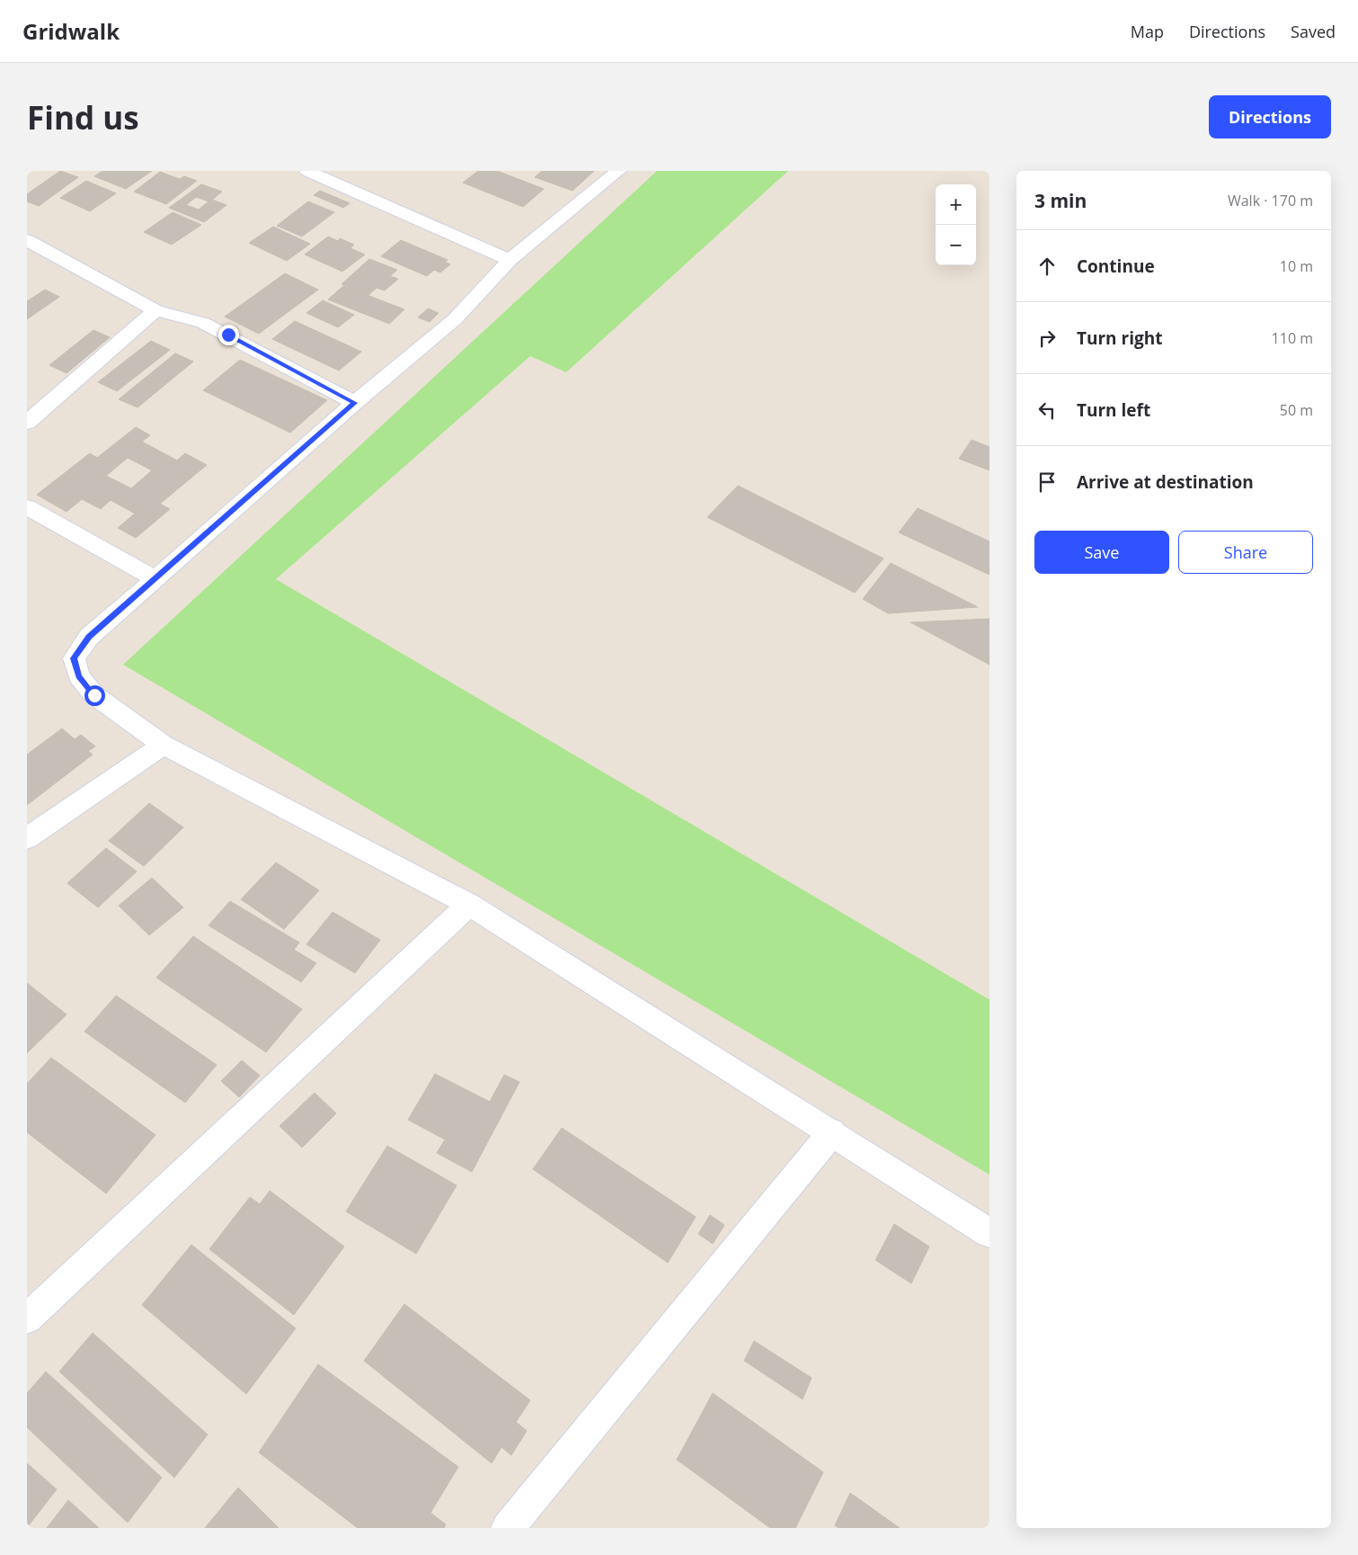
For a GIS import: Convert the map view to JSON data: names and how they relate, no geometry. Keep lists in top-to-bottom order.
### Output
{
  "page": {
    "header": "Gridwalk",
    "nav": ["Map", "Directions", "Saved"],
    "buttons": [
      "Directions",
      ["Save", "Share"]
    ],
    "title": "Find us",
    "heading": ["3 min", "Walk · 170 m"],
    "map_buttons": ["+", "−"],
    "list": [
      ["Continue", "10 m"],
      ["Turn right", "110 m"],
      ["Turn left", "50 m"],
      "Arrive at destination"
    ]
  }
}
